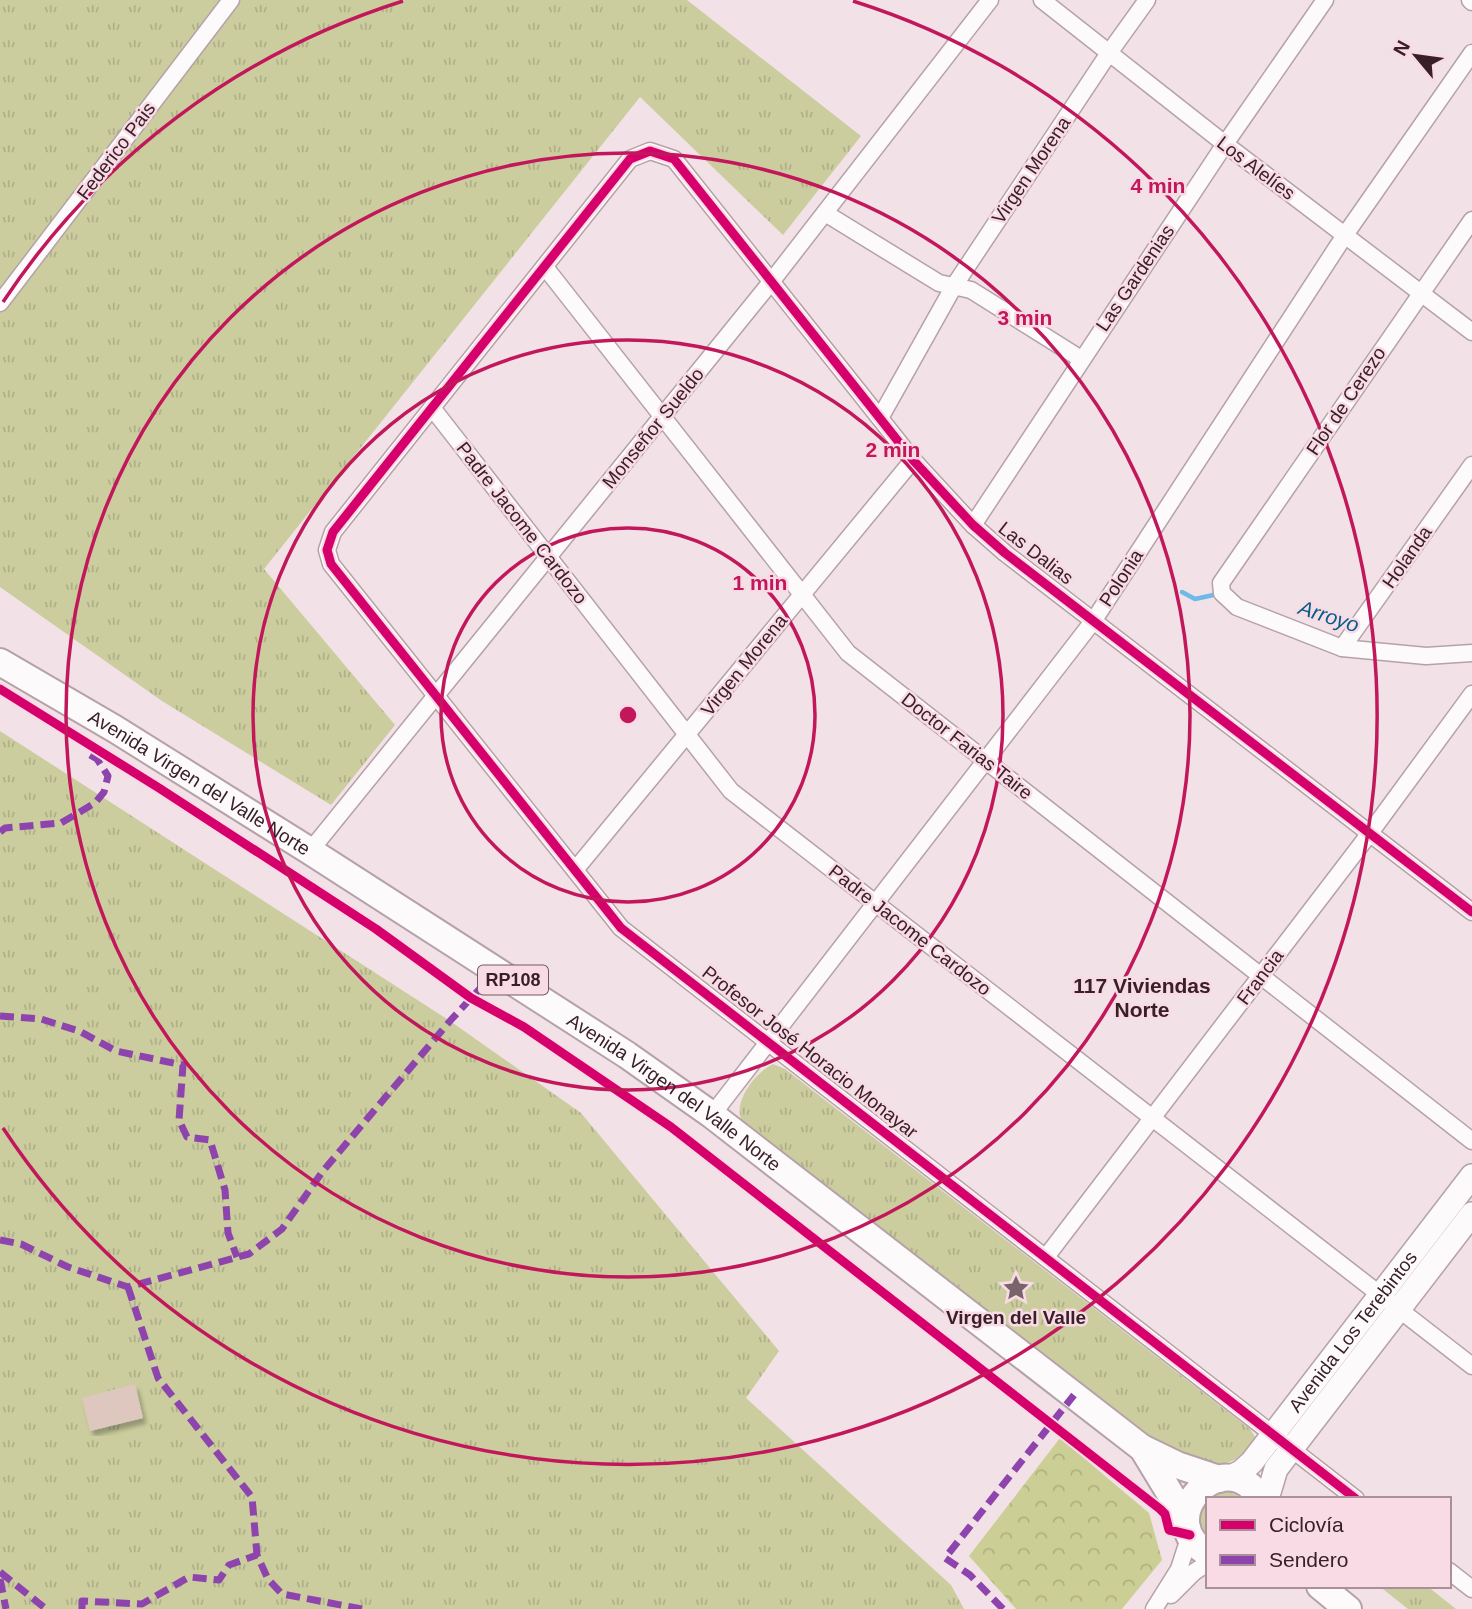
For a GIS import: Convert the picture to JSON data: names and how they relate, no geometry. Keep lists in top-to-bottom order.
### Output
{
  "streets": {
    "main road": ["Avenida Virgen del Valle Norte", "RP108", "Avenida Los Terebintos"],
    "street": [
      "Federico Pais",
      "Los Alelíes",
      "Virgen Morena",
      "Las Gardenias",
      "Flor de Cerezo",
      "Monseñor Sueldo",
      "Padre Jacome Cardozo",
      "Las Dalias",
      "Holanda",
      "Polonia",
      "Doctor Farias Taire",
      "Francia",
      "Profesor José Horacio Monayar"
    ]
  },
  "crossings": [
    ["Los Alelíes", "Virgen Morena"],
    ["Los Alelíes", "Las Gardenias"],
    ["Los Alelíes", "Flor de Cerezo"],
    ["Los Alelíes", "Polonia"],
    ["Virgen Morena", "Padre Jacome Cardozo"],
    ["Virgen Morena", "Las Dalias"],
    ["Virgen Morena", "Doctor Farias Taire"],
    ["Virgen Morena", "Profesor José Horacio Monayar"],
    ["Las Gardenias", "Las Dalias"],
    ["Flor de Cerezo", "Holanda"],
    ["Monseñor Sueldo", "Padre Jacome Cardozo"],
    ["Monseñor Sueldo", "Las Dalias"],
    ["Monseñor Sueldo", "Doctor Farias Taire"],
    ["Monseñor Sueldo", "Avenida Virgen del Valle Norte"],
    ["Monseñor Sueldo", "Profesor José Horacio Monayar"],
    ["Padre Jacome Cardozo", "Polonia"],
    ["Padre Jacome Cardozo", "Francia"],
    ["Padre Jacome Cardozo", "Profesor José Horacio Monayar"],
    ["Padre Jacome Cardozo", "Avenida Los Terebintos"],
    ["Las Dalias", "Polonia"],
    ["Las Dalias", "Doctor Farias Taire"],
    ["Las Dalias", "Francia"],
    ["Polonia", "Doctor Farias Taire"],
    ["Polonia", "Avenida Virgen del Valle Norte"],
    ["Polonia", "Profesor José Horacio Monayar"],
    ["Doctor Farias Taire", "Francia"],
    ["Avenida Virgen del Valle Norte", "RP108"],
    ["Avenida Virgen del Valle Norte", "Avenida Los Terebintos"],
    ["Francia", "Profesor José Horacio Monayar"],
    ["RP108", "Avenida Los Terebintos"],
    ["Profesor José Horacio Monayar", "Avenida Los Terebintos"]
  ],
  "districts": ["117 Viviendas Norte"],
  "water": ["Arroyo"],
  "places": {
    "place": ["Virgen del Valle"]
  },
  "legend": ["Ciclovía", "Sendero"],
  "north": "top left",
  "rings": [
    "4 min",
    "3 min",
    "2 min",
    "1 min"
  ]
}
